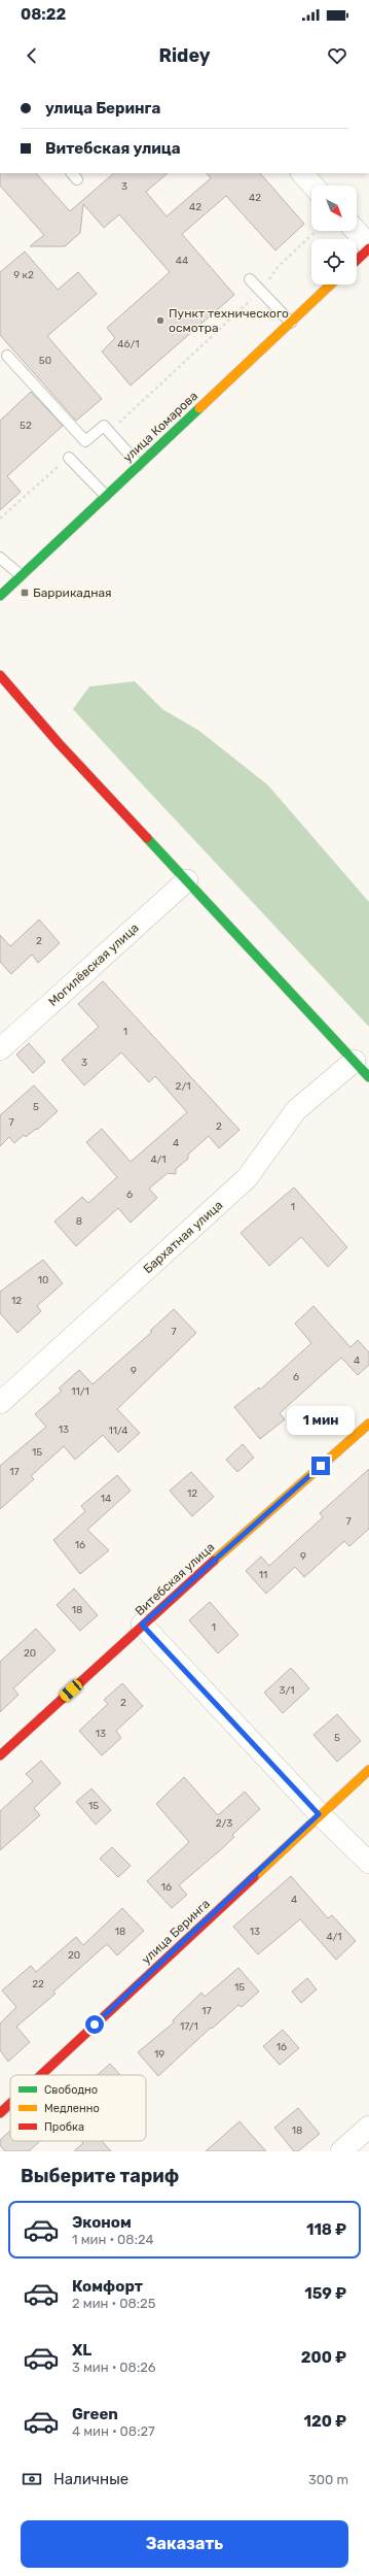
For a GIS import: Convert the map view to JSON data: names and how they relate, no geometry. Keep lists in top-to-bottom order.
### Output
{
  "streets": {
    "street": [
      "улица Комарова",
      "Могилёвская улица",
      "Бархатная улица",
      "Витебская улица",
      "улица Беринга"
    ]
  },
  "places": {
    "other": ["Пункт технического осмотра"],
    "transit": ["Баррикадная"]
  },
  "house_numbers": [
    "3",
    "42",
    "42",
    "44",
    "9 к2",
    "46/1",
    "50",
    "52",
    "2",
    "1",
    "3",
    "2/1",
    "5",
    "7",
    "2",
    "4",
    "4/1",
    "6",
    "1",
    "8",
    "10",
    "12",
    "7",
    "4",
    "9",
    "6",
    "11/1",
    "13",
    "11/4",
    "15",
    "17",
    "12",
    "14",
    "7",
    "16",
    "9",
    "11",
    "18",
    "1",
    "20",
    "3/1",
    "2",
    "13",
    "5",
    "15",
    "2/3",
    "16",
    "4",
    "18",
    "13",
    "4/1",
    "20",
    "22",
    "15",
    "17",
    "17/1",
    "16",
    "19",
    "18"
  ],
  "legend": ["Свободно", "Медленно", "Пробка"],
  "north": "bottom right",
  "page": {
    "status": "08:22",
    "header": "Ridey",
    "banner": ["улица Беринга", "Витебская улица"],
    "bubble": "1 мин",
    "heading": "Выберите тариф",
    "list": [
      {
        "name": "Эконом",
        "note": "1 мин · 08:24",
        "value": "118 ₽"
      },
      {
        "name": "Комфорт",
        "note": "2 мин · 08:25",
        "value": "159 ₽"
      },
      {
        "name": "XL",
        "note": "3 мин · 08:26",
        "value": "200 ₽"
      },
      {
        "name": "Green",
        "note": "4 мин · 08:27",
        "value": "120 ₽"
      }
    ],
    "pay": ["Наличные", "300 m"],
    "buttons": "Заказать"
  }
}
